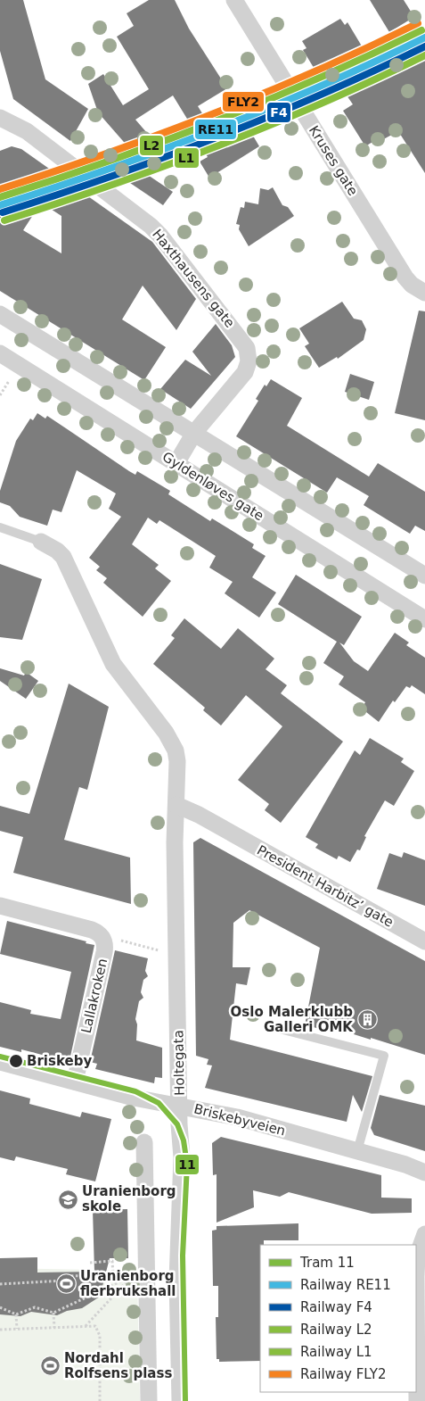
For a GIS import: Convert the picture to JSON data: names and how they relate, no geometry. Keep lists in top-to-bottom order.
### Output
{
  "streets": {
    "street": [
      "Kruses gate",
      "Haxthausens gate",
      "Gyldenløves gate",
      "President Harbitz’ gate",
      "Lallakroken",
      "Holtegata",
      "Briskebyveien"
    ]
  },
  "crossings": [
    ["Haxthausens gate", "Gyldenløves gate"],
    ["President Harbitz’ gate", "Holtegata"],
    ["Lallakroken", "Briskebyveien"],
    ["Holtegata", "Briskebyveien"]
  ],
  "places": {
    "building": ["Oslo Malerklubb Galleri OMK"],
    "other": ["Briskeby"],
    "school or university": ["Uranienborg skole"],
    "sports": ["Uranienborg flerbrukshall", "Nordahl Rolfsens plass"]
  },
  "lines": [
    "rail line FLY2",
    "rail line L2",
    "rail line RE11",
    "rail line F4",
    "rail line L1",
    "tram line 11"
  ],
  "legend": [
    "Tram 11",
    "Railway RE11",
    "Railway F4",
    "Railway L2",
    "Railway L1",
    "Railway FLY2"
  ]
}
